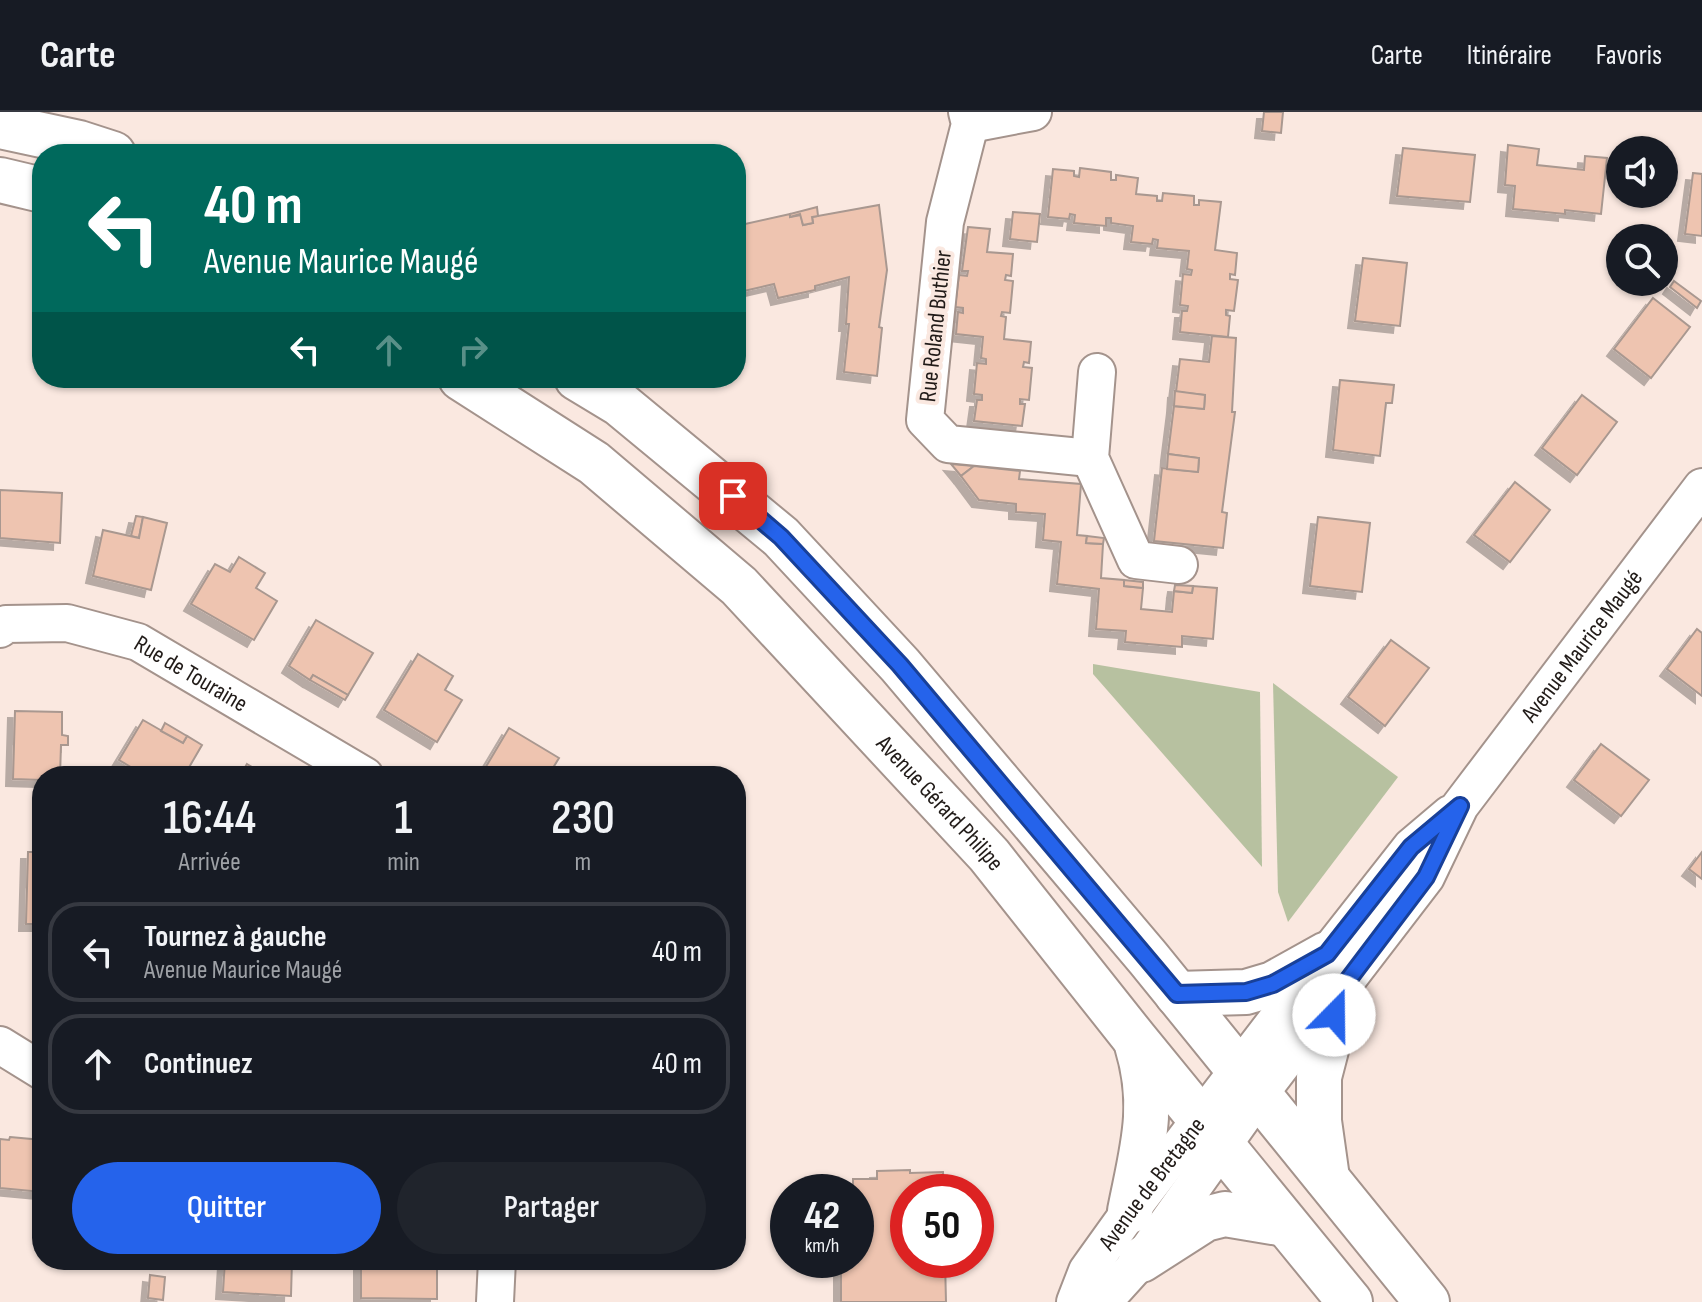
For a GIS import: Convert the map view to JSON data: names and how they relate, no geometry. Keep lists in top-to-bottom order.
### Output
{
  "streets": {
    "main road": ["Avenue Gérard Philipe"],
    "street": [
      "Rue Roland Buthier",
      "Avenue Maurice Maugé",
      "Rue de Touraine",
      "Avenue de Bretagne"
    ]
  },
  "crossings": [
    ["Avenue Maurice Maugé", "Avenue de Bretagne"],
    ["Avenue Gérard Philipe", "Avenue de Bretagne"]
  ],
  "page": {
    "header": "Carte",
    "nav": ["Carte", "Itinéraire", "Favoris"],
    "turn": ["40 m", "Avenue Maurice Maugé"],
    "eta": [
      "16:44",
      "Arrivée",
      "1",
      "min",
      "230",
      "m"
    ],
    "list": [
      {
        "name": "Tournez à gauche",
        "note": "Avenue Maurice Maugé",
        "value": "40 m"
      },
      {
        "name": "Continuez",
        "value": "40 m"
      }
    ],
    "buttons": ["Quitter", "Partager"],
    "speed": "42 km/h",
    "limit": "50"
  }
}
